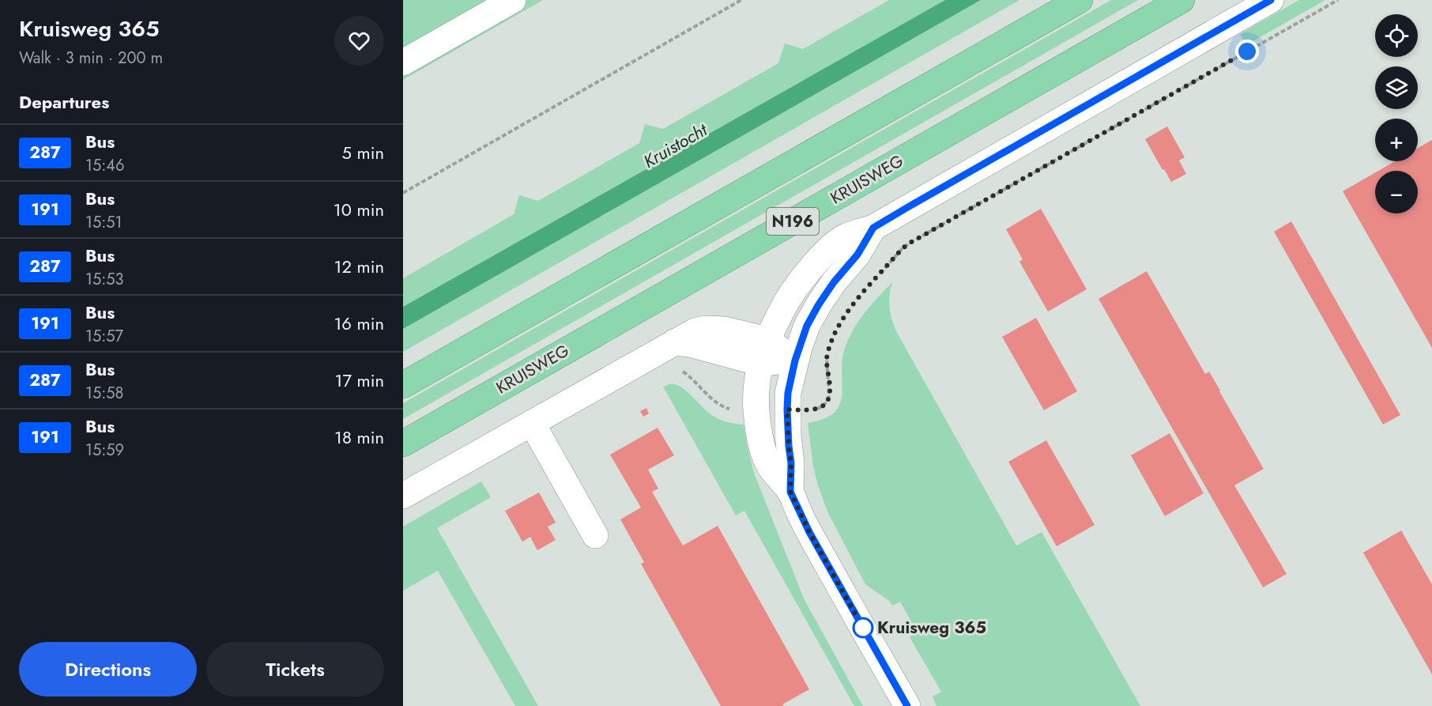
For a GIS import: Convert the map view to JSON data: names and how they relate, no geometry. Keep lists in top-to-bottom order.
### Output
{
  "streets": {
    "highway": ["KRUISWEG", "N196"]
  },
  "water": ["Kruistocht"],
  "places": ["Kruisweg 365"],
  "lines": ["bus line 287"],
  "page": {
    "heading": [
      ["Kruisweg 365", "Walk · 3 min · 200 m"],
      "Departures"
    ],
    "map_buttons": ["+", "−"],
    "list": [
      {
        "mark": "287",
        "name": "Bus",
        "note": "15:46",
        "value": "5 min"
      },
      {
        "mark": "191",
        "name": "Bus",
        "note": "15:51",
        "value": "10 min"
      },
      {
        "mark": "287",
        "name": "Bus",
        "note": "15:53",
        "value": "12 min"
      },
      {
        "mark": "191",
        "name": "Bus",
        "note": "15:57",
        "value": "16 min"
      },
      {
        "mark": "287",
        "name": "Bus",
        "note": "15:58",
        "value": "17 min"
      },
      {
        "mark": "191",
        "name": "Bus",
        "note": "15:59",
        "value": "18 min"
      }
    ],
    "buttons": ["Directions", "Tickets"]
  }
}
